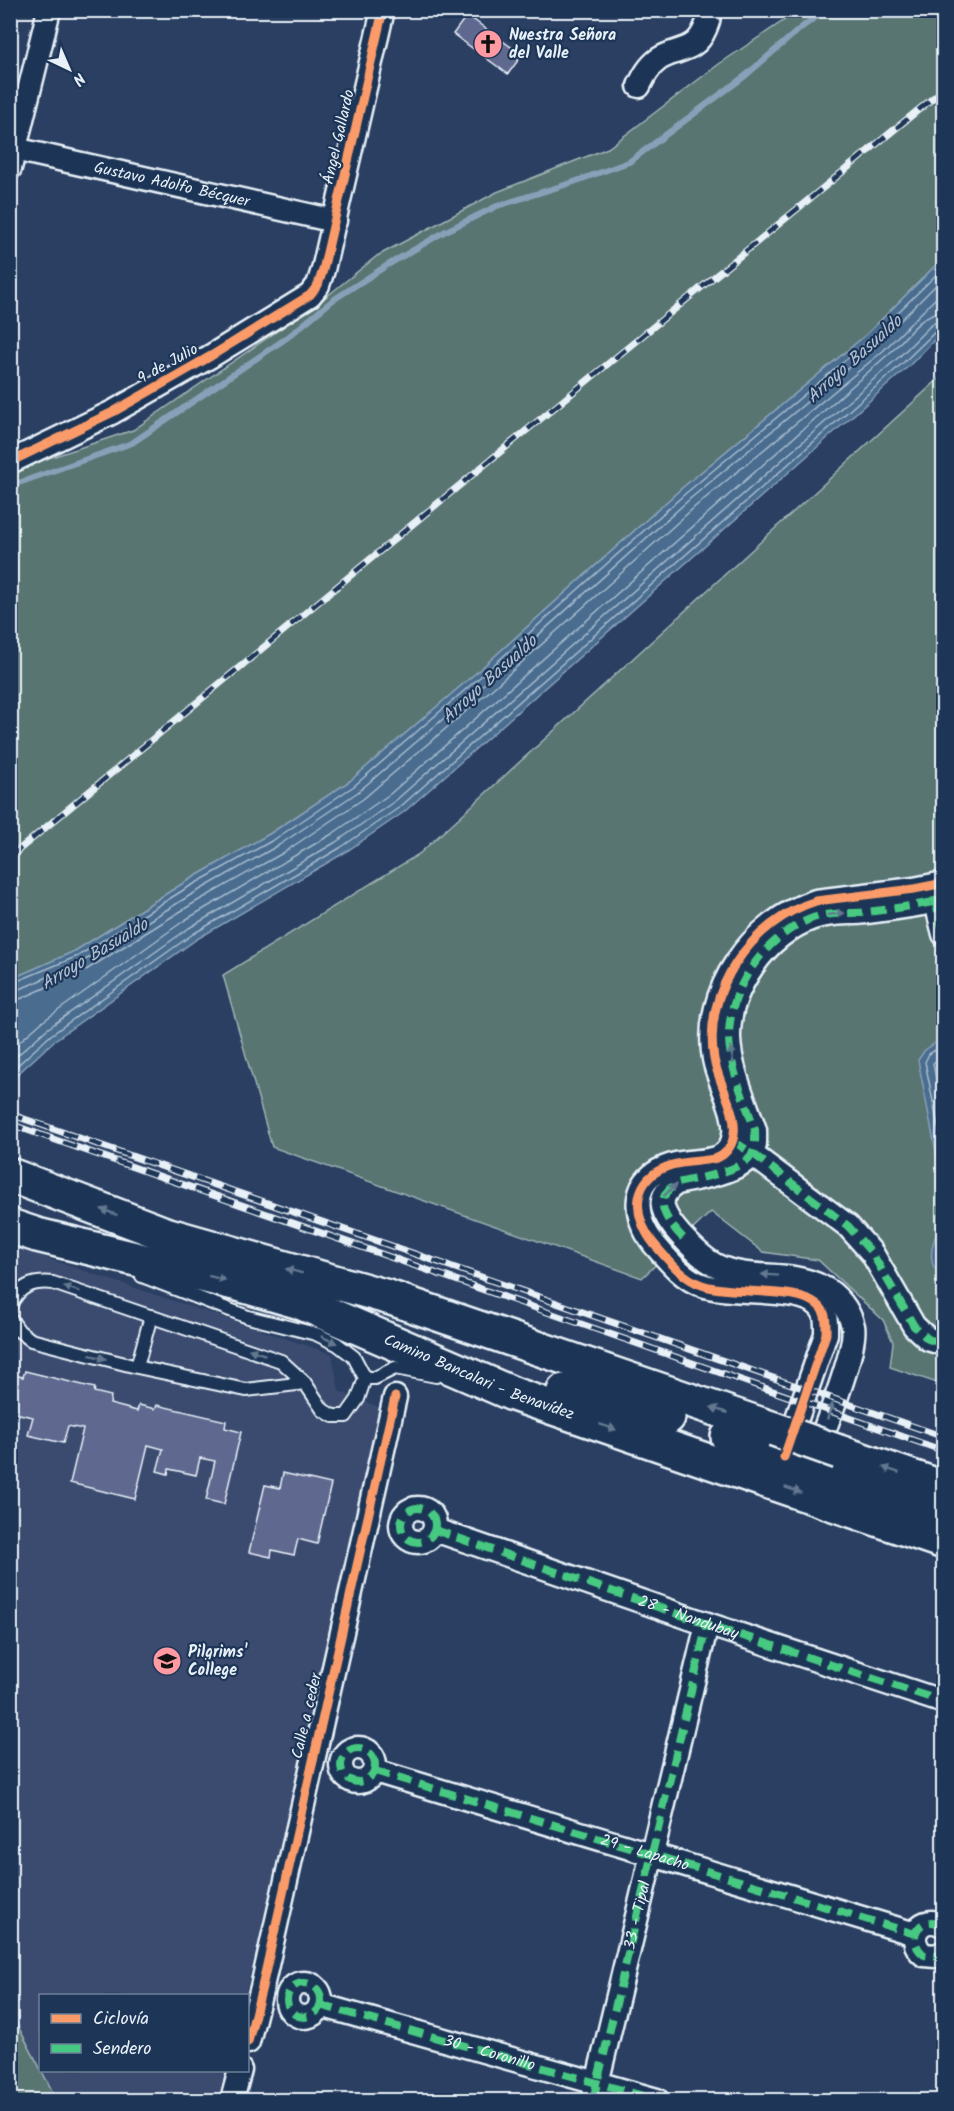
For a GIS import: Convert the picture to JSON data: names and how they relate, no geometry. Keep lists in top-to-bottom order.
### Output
{
  "streets": {
    "main road": ["Camino Bancalari - Benavídez"],
    "street": [
      "Ángel Gallardo",
      "Gustavo Adolfo Bécquer",
      "9 de Julio",
      "28 - Ñandubay",
      "Calle a ceder",
      "29 - Lapacho",
      "33 - Tipal",
      "30 - Coronillo"
    ]
  },
  "crossings": [
    ["Ángel Gallardo", "Gustavo Adolfo Bécquer"],
    ["Ángel Gallardo", "9 de Julio"],
    ["28 - Ñandubay", "33 - Tipal"],
    ["29 - Lapacho", "33 - Tipal"],
    ["33 - Tipal", "30 - Coronillo"]
  ],
  "water": ["Arroyo Basualdo"],
  "places": {
    "church": ["Nuestra Señora del Valle"],
    "school or university": ["Pilgrims' College"]
  },
  "legend": ["Ciclovía", "Sendero"],
  "north": "bottom right"
}
